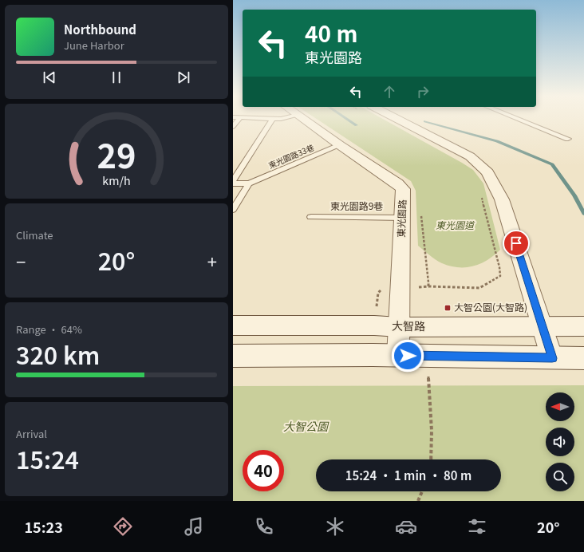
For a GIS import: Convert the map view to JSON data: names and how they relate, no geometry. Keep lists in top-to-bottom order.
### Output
{
  "streets": {
    "street": ["東光園路", "大智路"],
    "lane": ["東光園路33巷", "東光園路9巷"]
  },
  "crossings": [
    ["東光園路33巷", "東光園路"],
    ["東光園路9巷", "東光園路"],
    ["東光園路", "大智路"]
  ],
  "parks": ["東光園道", "大智公園"],
  "places": {
    "transit": ["大智公園(大智路)"]
  },
  "north": "left",
  "page": {
    "turn": ["40 m", "東光園路"],
    "song": ["Northbound", "June Harbor"],
    "tile": [
      "Climate",
      ["Range · 64%", "320 km"],
      ["Arrival", "15:24"]
    ],
    "heat": ["−", "20°", "+"],
    "limit": "40",
    "trip": "15:24 · 1 min · 80 m",
    "tabs": ["15:23", "20°"],
    "gauge": ["29", "km/h"]
  }
}
